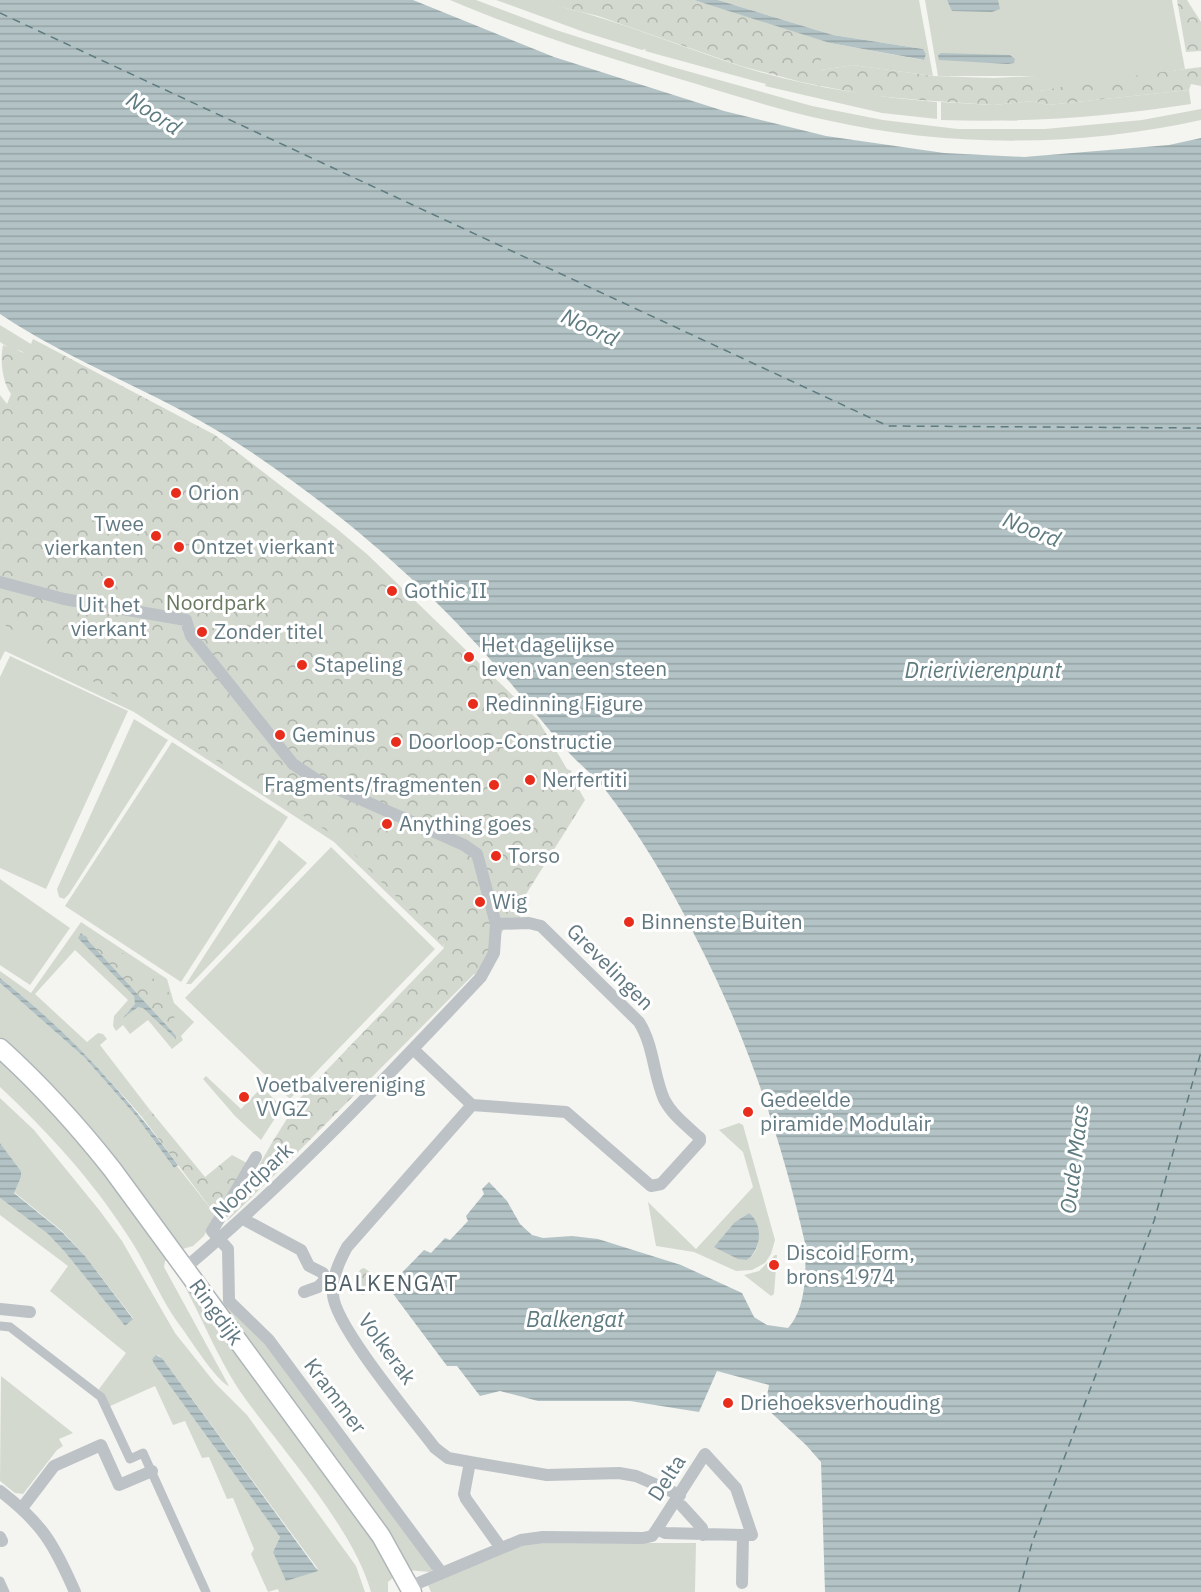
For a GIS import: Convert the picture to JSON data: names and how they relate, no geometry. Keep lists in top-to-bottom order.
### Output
{
  "streets": {
    "main road": ["Ringdijk"],
    "street": [
      "Grevelingen",
      "Noordpark",
      "Volkerak",
      "Krammer",
      "Delta"
    ]
  },
  "crossings": [
    ["Grevelingen", "Noordpark"],
    ["Grevelingen", "Volkerak"],
    ["Noordpark", "Ringdijk"],
    ["Noordpark", "Krammer"],
    ["Volkerak", "Delta"]
  ],
  "districts": ["BALKENGAT"],
  "water": [
    "Noord",
    "Drierivierenpunt",
    "Oude Maas",
    "Balkengat"
  ],
  "parks": ["Noordpark"],
  "places": [
    "Orion",
    "Twee vierkanten",
    "Ontzet vierkant",
    "Uit het vierkant",
    "Gothic II",
    "Zonder titel",
    "Het dagelijkse leven van een steen",
    "Stapeling",
    "Redinning Figure",
    "Geminus",
    "Doorloop-Constructie",
    "Nerfertiti",
    "Fragments/fragmenten",
    "Anything goes",
    "Torso",
    "Wig",
    "Binnenste Buiten",
    "Voetbalvereniging VVGZ",
    "Gedeelde piramide Modulair",
    "Discoid Form, brons 1974",
    "Driehoeksverhouding"
  ]
}
